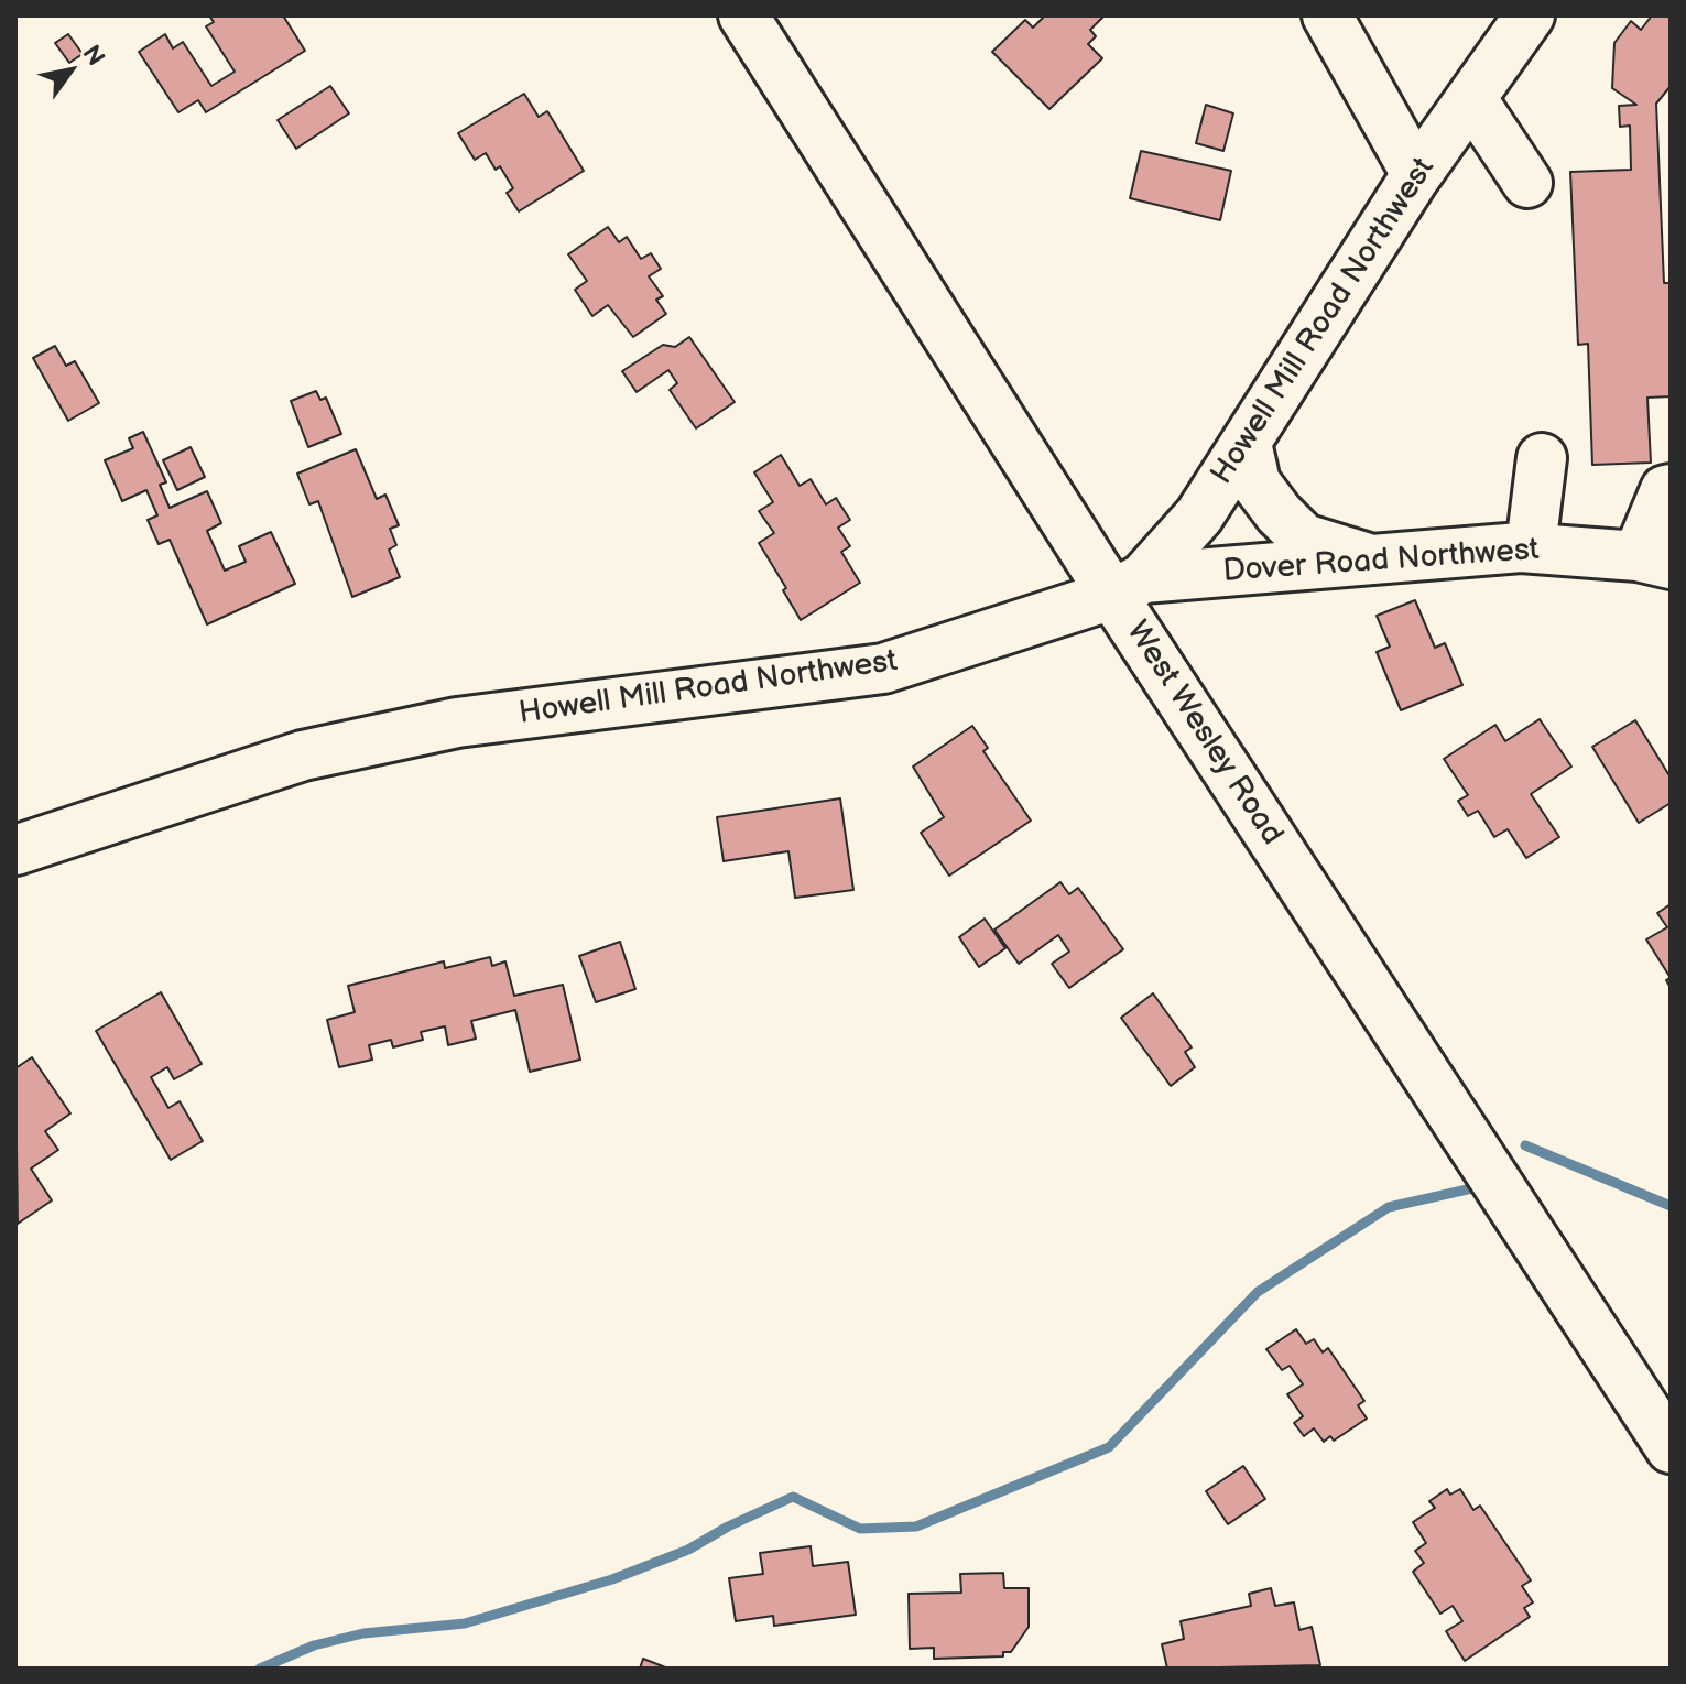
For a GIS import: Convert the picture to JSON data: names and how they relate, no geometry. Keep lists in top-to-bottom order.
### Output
{
  "streets": {
    "street": ["Howell Mill Road Northwest", "Dover Road Northwest", "West Wesley Road"]
  },
  "crossings": [
    ["Howell Mill Road Northwest", "Dover Road Northwest"],
    ["Howell Mill Road Northwest", "West Wesley Road"],
    ["Dover Road Northwest", "West Wesley Road"]
  ],
  "north": "top right"
}
